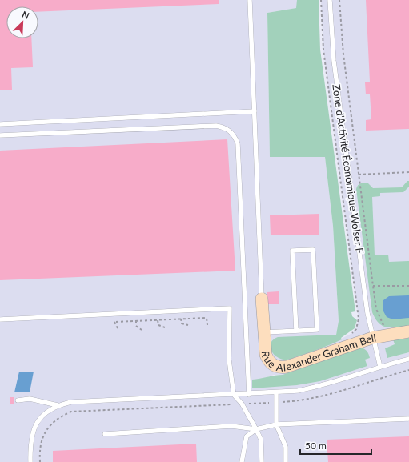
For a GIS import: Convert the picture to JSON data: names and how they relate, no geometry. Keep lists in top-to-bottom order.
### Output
{
  "streets": {
    "main road": ["Rue Alexander Graham Bell"],
    "lane": ["Zone d'Activité Économique Wolser F"]
  },
  "crossings": [
    ["Zone d'Activité Économique Wolser F", "Rue Alexander Graham Bell"]
  ],
  "scale_bar": "50 m",
  "north": "top right"
}
